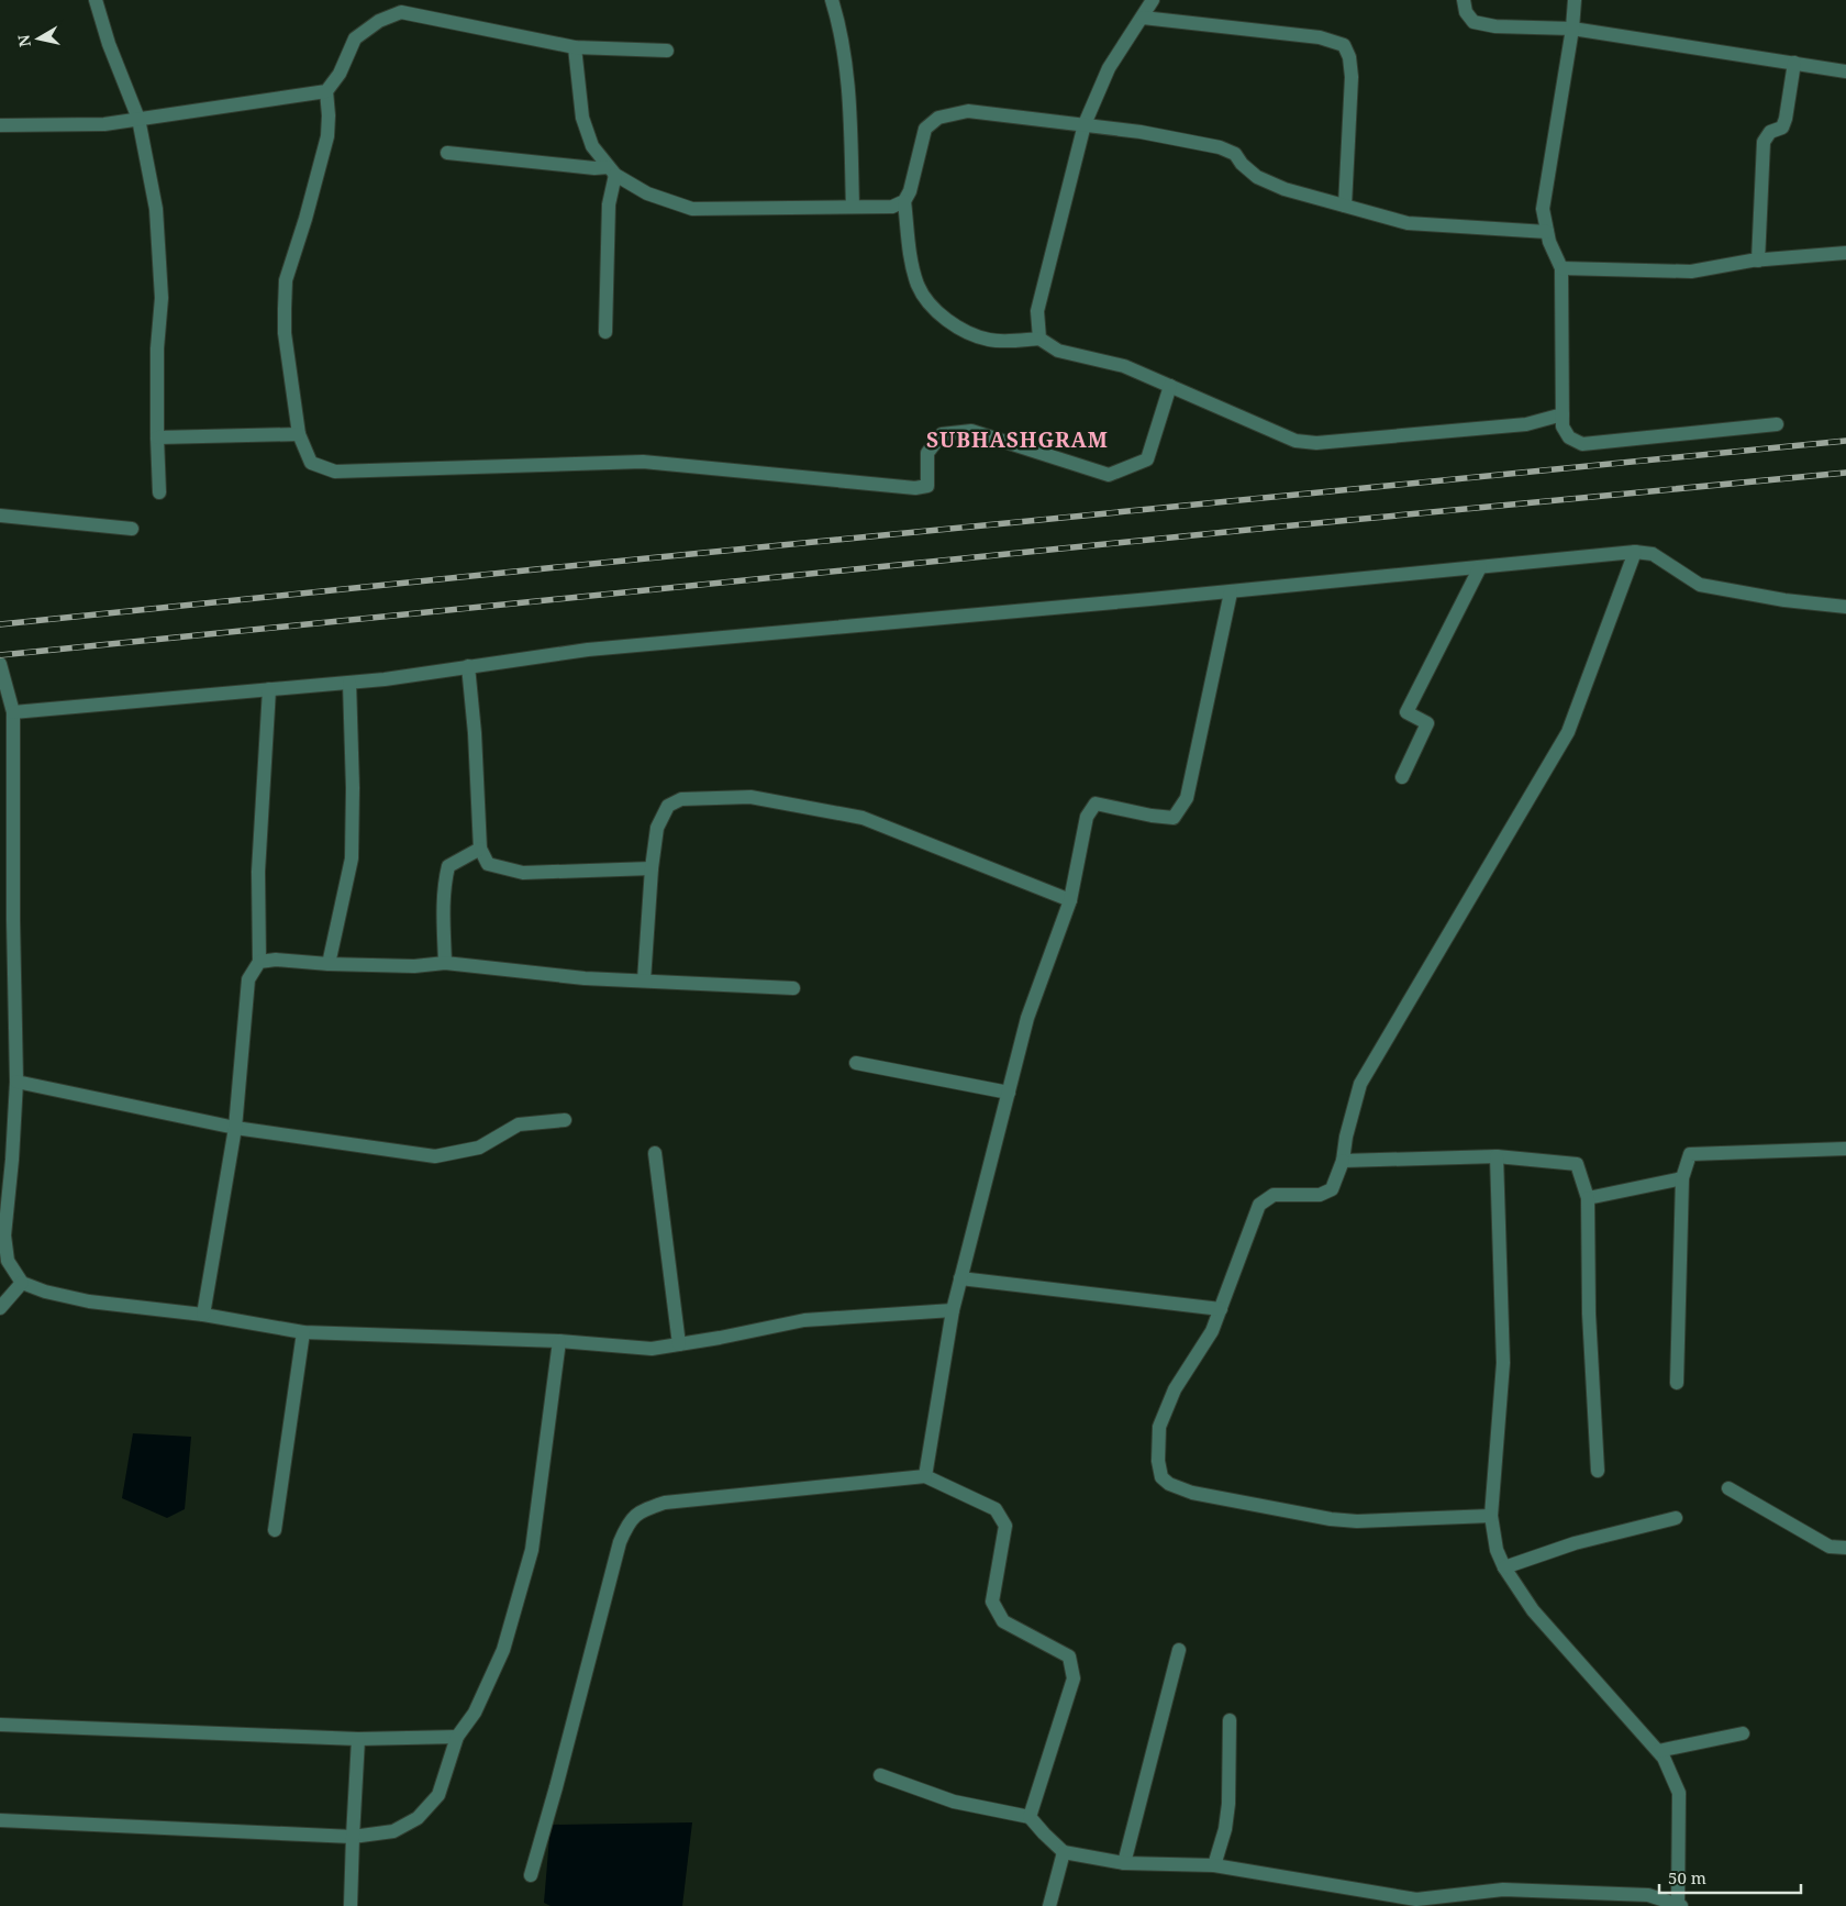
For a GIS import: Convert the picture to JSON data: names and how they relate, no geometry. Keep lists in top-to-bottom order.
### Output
{
  "districts": ["SUBHASHGRAM"],
  "scale_bar": "50 m",
  "north": "left"
}
